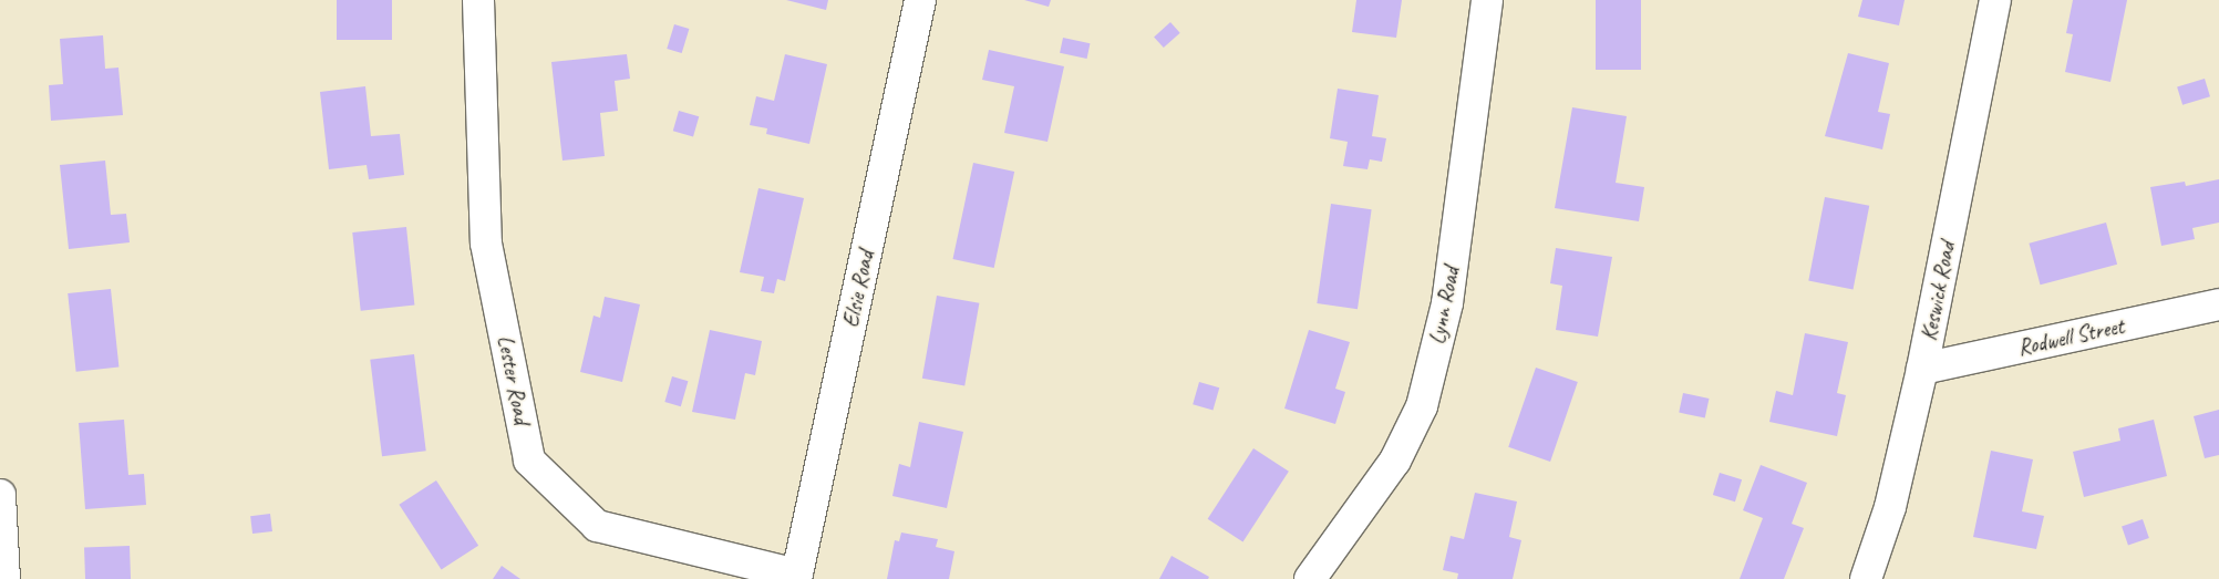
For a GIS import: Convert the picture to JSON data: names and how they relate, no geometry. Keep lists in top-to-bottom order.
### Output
{
  "streets": {
    "street": [
      "Elsie Road",
      "Keswick Road",
      "Lynn Road",
      "Rodwell Street",
      "Lester Road"
    ]
  },
  "crossings": [
    ["Elsie Road", "Lester Road"],
    ["Keswick Road", "Rodwell Street"]
  ]
}
